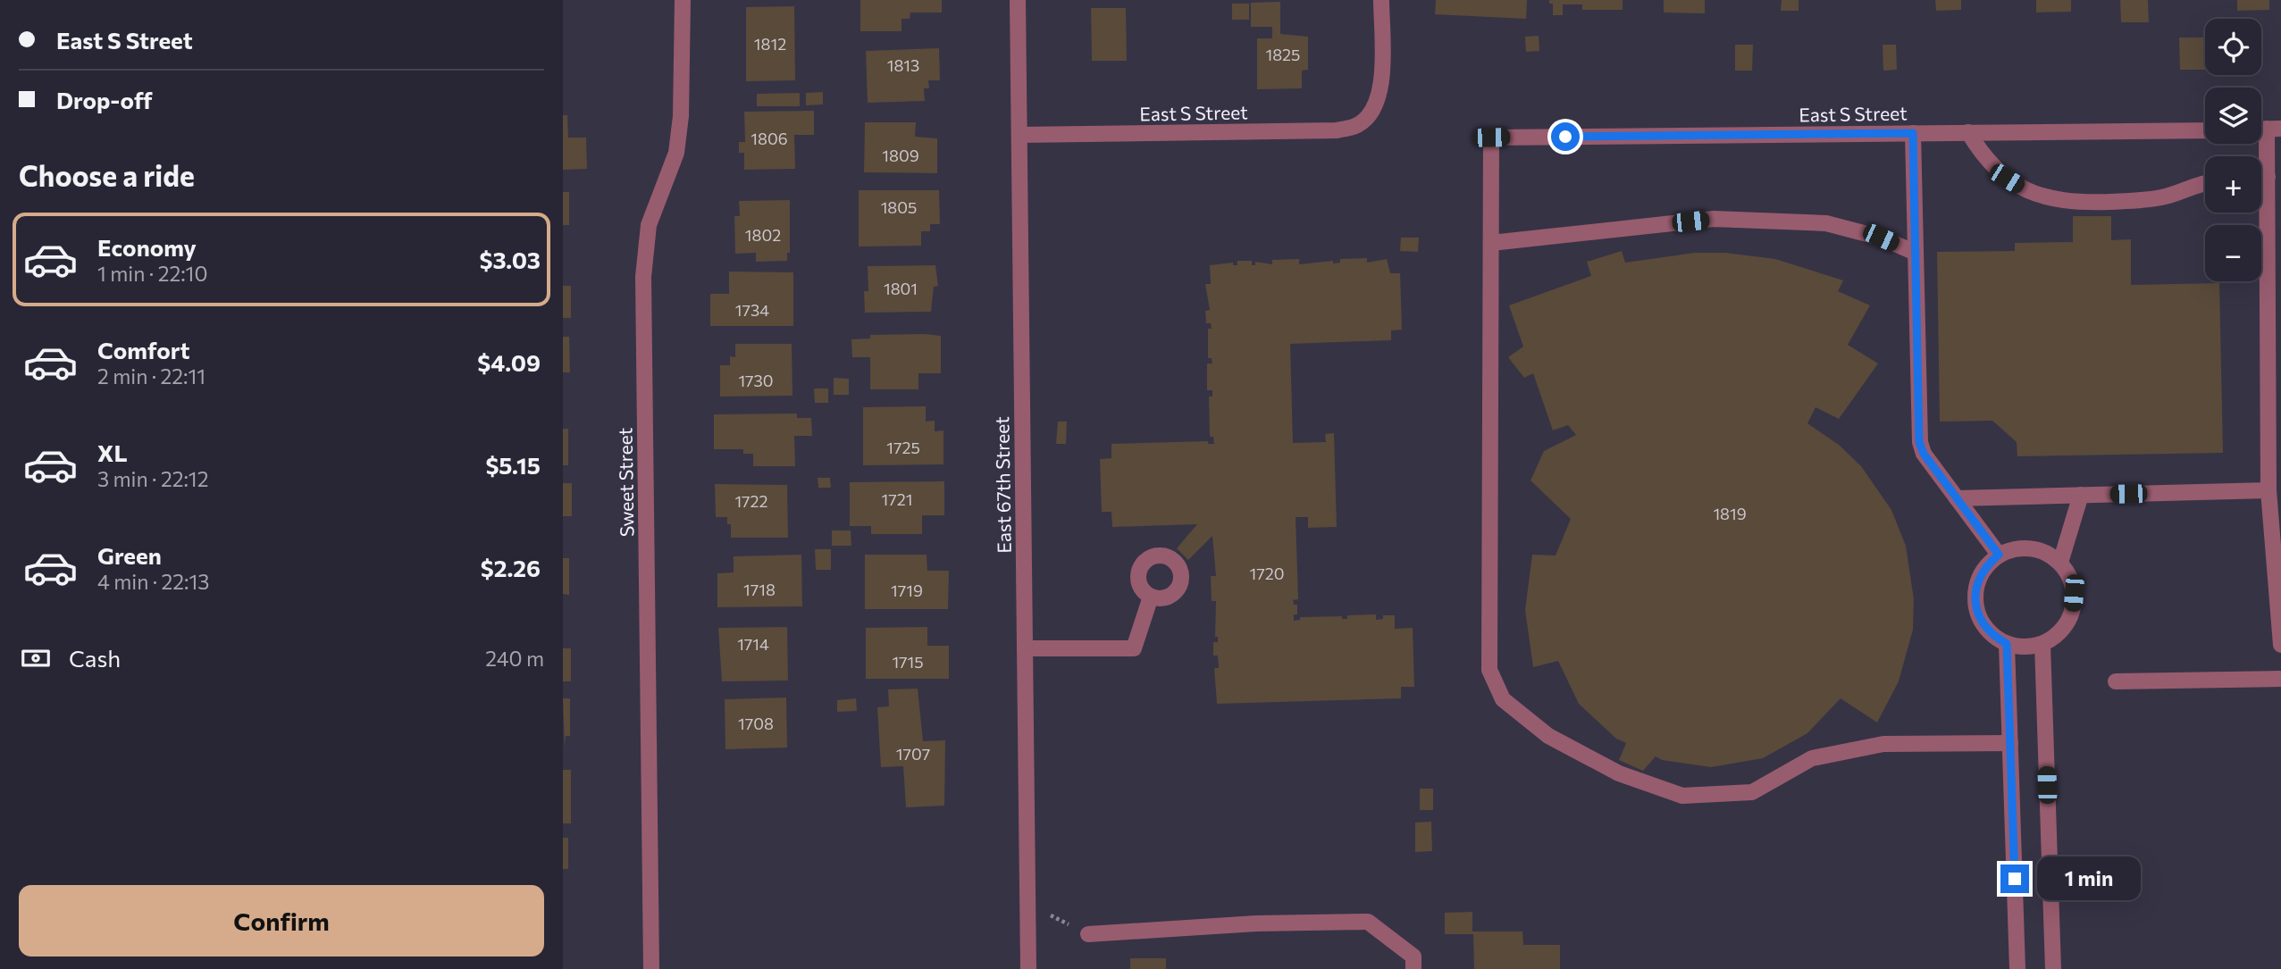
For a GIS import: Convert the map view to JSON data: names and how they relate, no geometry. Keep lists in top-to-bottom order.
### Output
{
  "streets": {
    "street": ["East S Street", "Sweet Street", "East 67th Street"]
  },
  "crossings": [
    ["East S Street", "East 67th Street"]
  ],
  "house_numbers": [
    "1812",
    "1825",
    "1813",
    "1806",
    "1809",
    "1805",
    "1802",
    "1801",
    "1734",
    "1730",
    "1725",
    "1721",
    "1722",
    "1819",
    "1720",
    "1718",
    "1719",
    "1714",
    "1715",
    "1708",
    "1707"
  ],
  "page": {
    "banner": ["East S Street", "Drop-off"],
    "map_buttons": ["+", "−"],
    "heading": "Choose a ride",
    "list": [
      {
        "name": "Economy",
        "note": "1 min · 22:10",
        "value": "$3.03"
      },
      {
        "name": "Comfort",
        "note": "2 min · 22:11",
        "value": "$4.09"
      },
      {
        "name": "XL",
        "note": "3 min · 22:12",
        "value": "$5.15"
      },
      {
        "name": "Green",
        "note": "4 min · 22:13",
        "value": "$2.26"
      }
    ],
    "pay": ["Cash", "240 m"],
    "bubble": "1 min",
    "buttons": "Confirm"
  }
}
